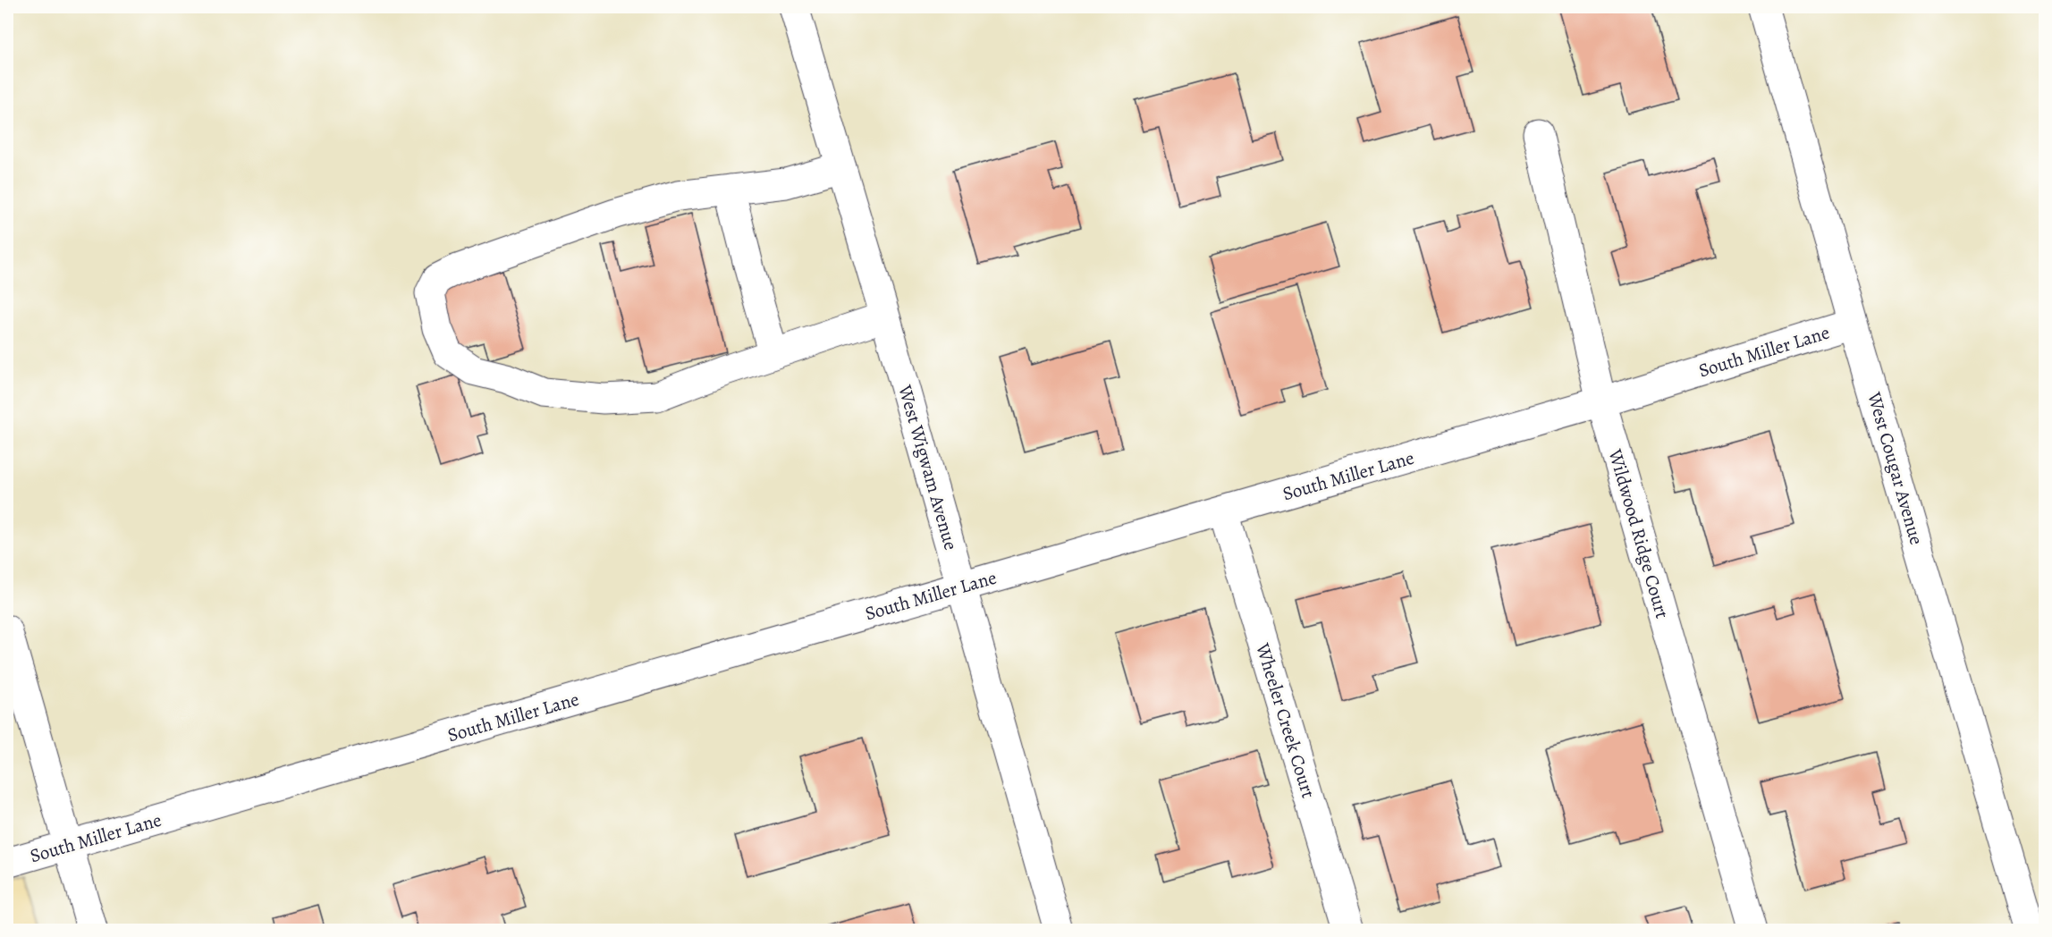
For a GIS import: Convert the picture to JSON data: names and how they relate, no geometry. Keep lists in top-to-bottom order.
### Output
{
  "streets": {
    "street": [
      "South Miller Lane",
      "West Wigwam Avenue",
      "West Cougar Avenue",
      "Wildwood Ridge Court",
      "Wheeler Creek Court"
    ]
  },
  "crossings": [
    ["South Miller Lane", "West Wigwam Avenue"],
    ["South Miller Lane", "West Cougar Avenue"],
    ["South Miller Lane", "Wildwood Ridge Court"],
    ["South Miller Lane", "Wheeler Creek Court"]
  ]
}
